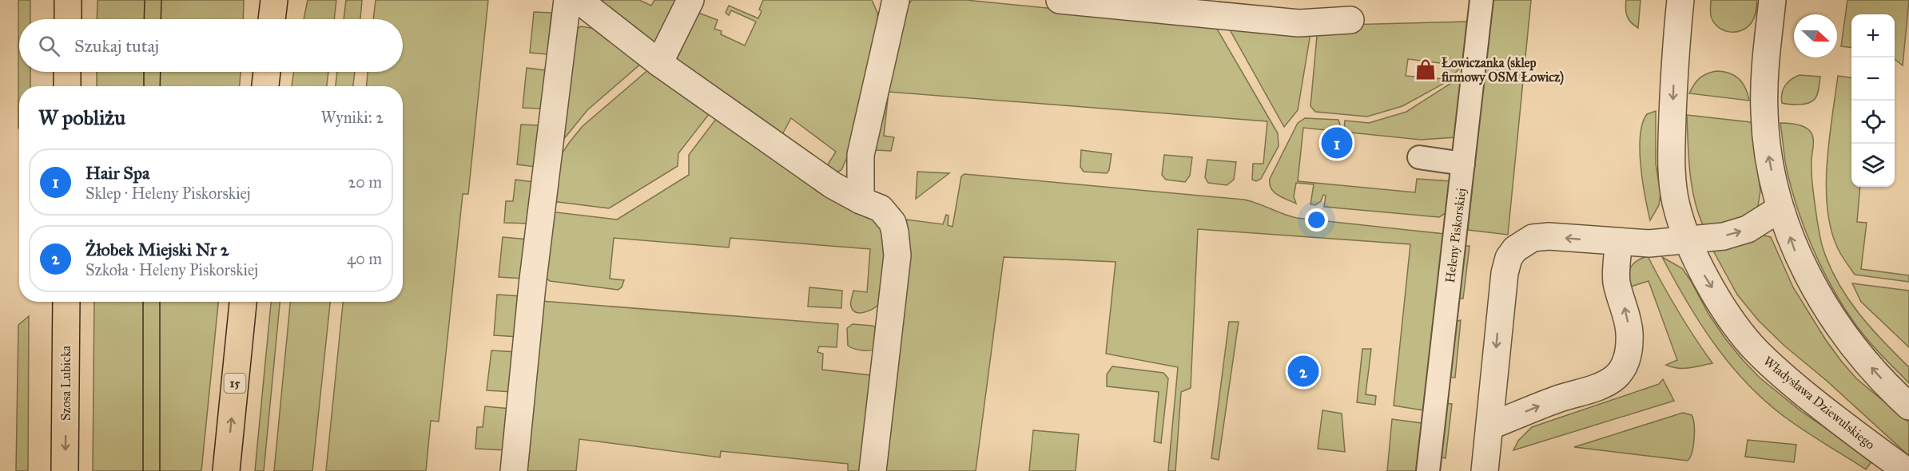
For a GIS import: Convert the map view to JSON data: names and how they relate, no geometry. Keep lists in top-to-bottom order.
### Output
{
  "streets": {
    "main road": ["Szosa Lubicka", "15"],
    "street": ["Heleny Piskorskiej", "Władysława Dziewulskiego"]
  },
  "places": {
    "shop": ["Łowiczanka (sklep firmowy OSM Łowicz)"]
  },
  "north": "right",
  "page": {
    "map_buttons": ["+", "−"],
    "search": "Szukaj tutaj",
    "heading": ["W pobliżu", "Wyniki: 2"],
    "pins": ["1", "2"],
    "list": [
      {
        "mark": "1",
        "name": "Hair Spa",
        "note": "Sklep · Heleny Piskorskiej",
        "value": "20 m"
      },
      {
        "mark": "2",
        "name": "Żłobek Miejski Nr 2",
        "note": "Szkoła · Heleny Piskorskiej",
        "value": "40 m"
      }
    ]
  }
}
